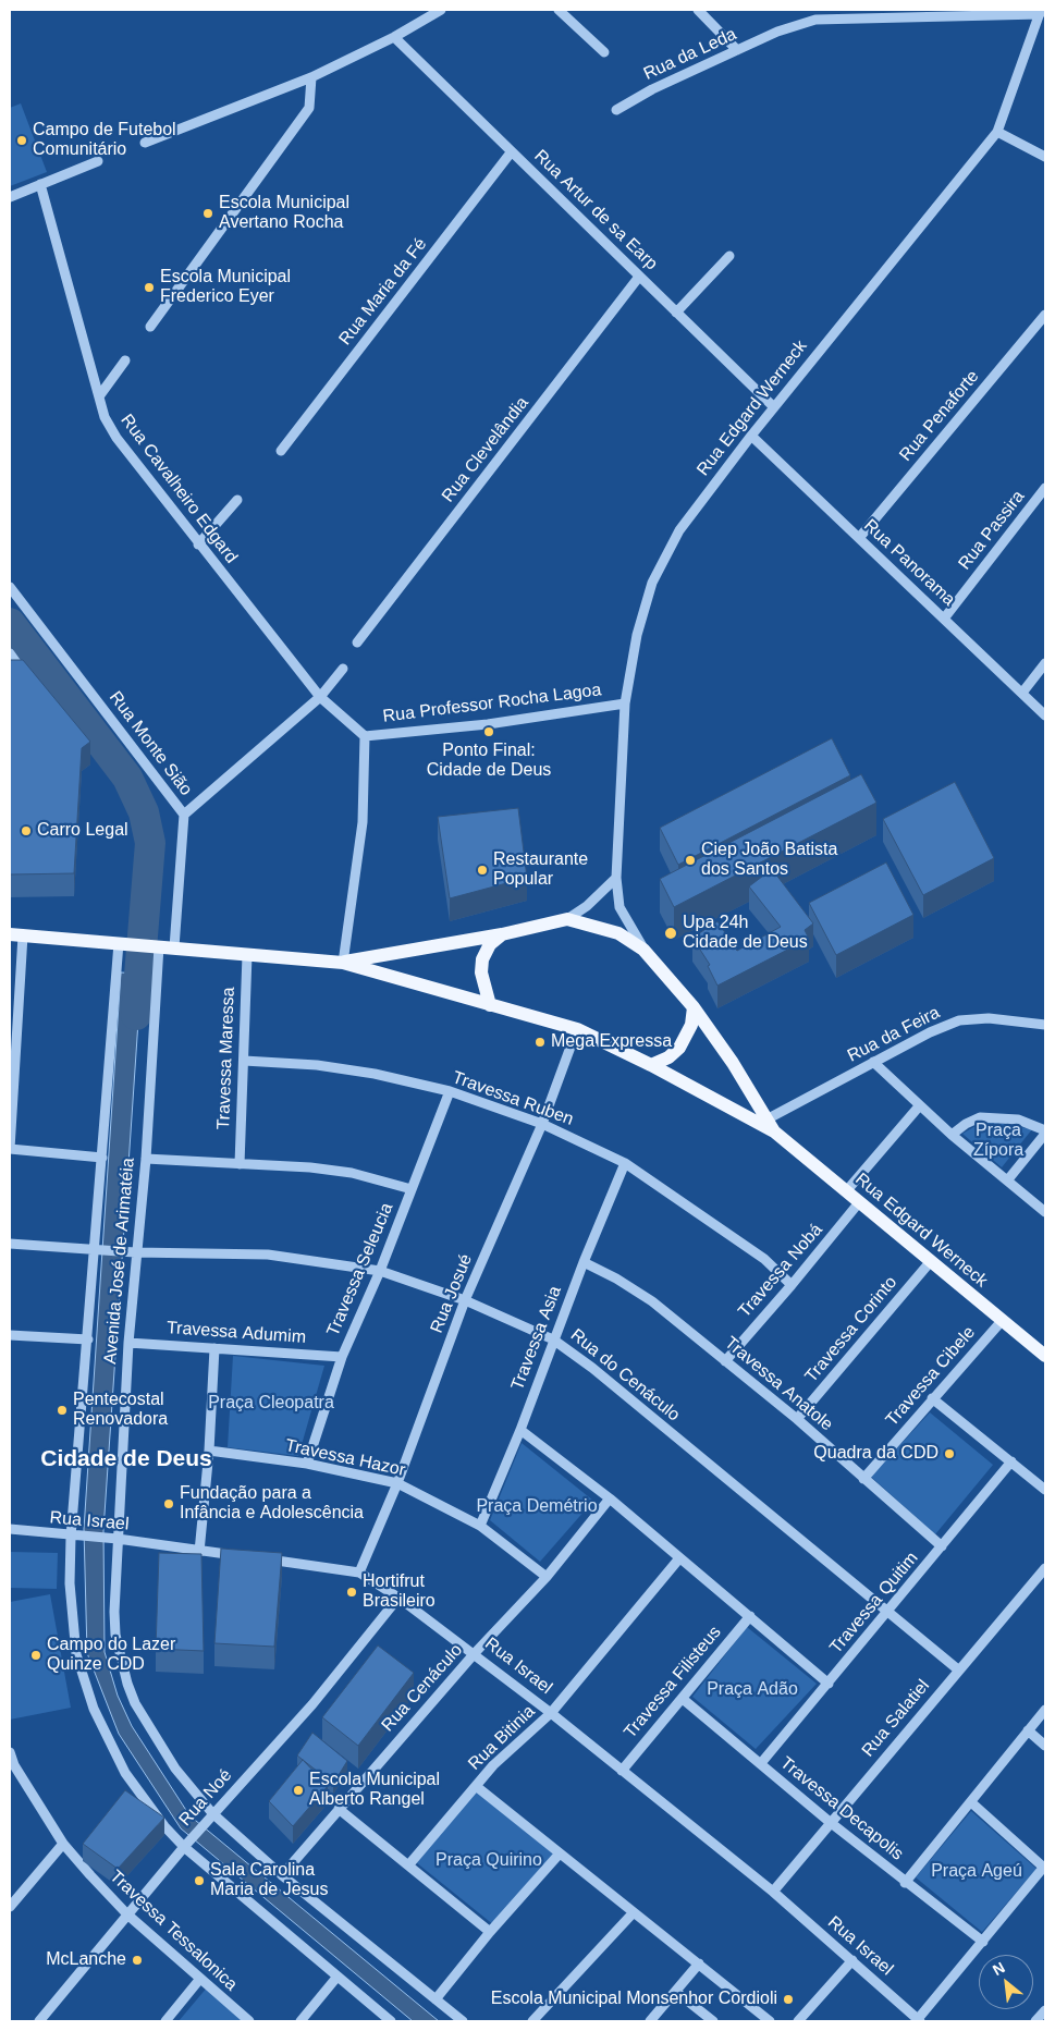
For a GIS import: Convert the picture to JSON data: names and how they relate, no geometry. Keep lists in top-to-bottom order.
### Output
{
  "streets": {
    "main road": ["Rua Edgard Werneck"],
    "street": [
      "Rua da Leda",
      "Rua Artur de sa Earp",
      "Rua Maria da Fé",
      "Rua Penaforte",
      "Rua Clevelândia",
      "Rua Cavalheiro Edgard",
      "Rua Passira",
      "Rua Panorama",
      "Rua Professor Rocha Lagoa",
      "Rua Monte Sião",
      "Rua da Feira",
      "Travessa Maressa",
      "Travessa Ruben",
      "Avenida José de Arimatéia",
      "Travessa Seleucia",
      "Travessa Nobá",
      "Rua Josué",
      "Travessa Corinto",
      "Travessa Adumim",
      "Travessa Asia",
      "Rua do Cenáculo",
      "Travessa Cibele",
      "Travessa Anatole",
      "Travessa Hazor",
      "Rua Israel",
      "Travessa Quitim",
      "Travessa Filisteus",
      "Rua Cenáculo",
      "Rua Salatiel",
      "Rua Bitinia",
      "Rua Noé",
      "Travessa Decapolis",
      "Travessa Tessalonica"
    ]
  },
  "crossings": [
    ["Rua da Leda", "Rua Edgard Werneck"],
    ["Rua Artur de sa Earp", "Rua Maria da Fé"],
    ["Rua Artur de sa Earp", "Rua Edgard Werneck"],
    ["Rua Artur de sa Earp", "Rua Clevelândia"],
    ["Rua Edgard Werneck", "Rua Panorama"],
    ["Rua Edgard Werneck", "Rua Professor Rocha Lagoa"],
    ["Rua Edgard Werneck", "Rua da Feira"],
    ["Rua Edgard Werneck", "Travessa Nobá"],
    ["Rua Edgard Werneck", "Travessa Corinto"],
    ["Rua Edgard Werneck", "Travessa Cibele"],
    ["Rua Penaforte", "Rua Panorama"],
    ["Rua Cavalheiro Edgard", "Rua Professor Rocha Lagoa"],
    ["Rua Passira", "Rua Panorama"],
    ["Travessa Maressa", "Travessa Ruben"],
    ["Travessa Ruben", "Travessa Seleucia"],
    ["Travessa Ruben", "Travessa Nobá"],
    ["Travessa Ruben", "Rua Josué"],
    ["Travessa Ruben", "Travessa Asia"],
    ["Avenida José de Arimatéia", "Travessa Adumim"],
    ["Avenida José de Arimatéia", "Rua do Cenáculo"],
    ["Avenida José de Arimatéia", "Rua Israel"],
    ["Avenida José de Arimatéia", "Rua Cenáculo"],
    ["Avenida José de Arimatéia", "Rua Noé"],
    ["Travessa Seleucia", "Travessa Adumim"],
    ["Travessa Seleucia", "Rua do Cenáculo"],
    ["Travessa Seleucia", "Travessa Hazor"],
    ["Travessa Nobá", "Travessa Anatole"],
    ["Rua Josué", "Rua do Cenáculo"],
    ["Rua Josué", "Travessa Hazor"],
    ["Rua Josué", "Rua Israel"],
    ["Travessa Corinto", "Travessa Anatole"],
    ["Travessa Asia", "Rua do Cenáculo"],
    ["Travessa Asia", "Travessa Anatole"],
    ["Travessa Asia", "Travessa Hazor"],
    ["Rua do Cenáculo", "Travessa Quitim"],
    ["Rua do Cenáculo", "Rua Salatiel"],
    ["Travessa Cibele", "Travessa Anatole"],
    ["Travessa Anatole", "Travessa Quitim"],
    ["Travessa Hazor", "Rua Cenáculo"],
    ["Rua Israel", "Travessa Filisteus"],
    ["Rua Israel", "Rua Cenáculo"],
    ["Rua Israel", "Rua Salatiel"],
    ["Rua Israel", "Rua Bitinia"],
    ["Rua Israel", "Rua Noé"],
    ["Travessa Quitim", "Travessa Decapolis"],
    ["Travessa Filisteus", "Travessa Decapolis"],
    ["Rua Salatiel", "Travessa Decapolis"],
    ["Rua Noé", "Travessa Tessalonica"]
  ],
  "districts": ["Cidade de Deus"],
  "parks": [
    "Praça Zípora",
    "Praça Cleopatra",
    "Praça Demétrio",
    "Praça Adão",
    "Praça Quirino",
    "Praça Ageú"
  ],
  "places": [
    "Campo de Futebol Comunitário",
    "Escola Municipal Avertano Rocha",
    "Escola Municipal Frederico Eyer",
    "Ponto Final: Cidade de Deus",
    "Carro Legal",
    "Ciep João Batista dos Santos",
    "Restaurante Popular",
    "Upa 24h Cidade de Deus",
    "Mega Expressa",
    "Pentecostal Renovadora",
    "Quadra da CDD",
    "Fundação para a Infância e Adolescência",
    "Hortifrut Brasileiro",
    "Campo do Lazer Quinze CDD",
    "Escola Municipal Alberto Rangel",
    "Sala Carolina Maria de Jesus",
    "McLanche",
    "Escola Municipal Monsenhor Cordioli"
  ],
  "north": "top left"
}
